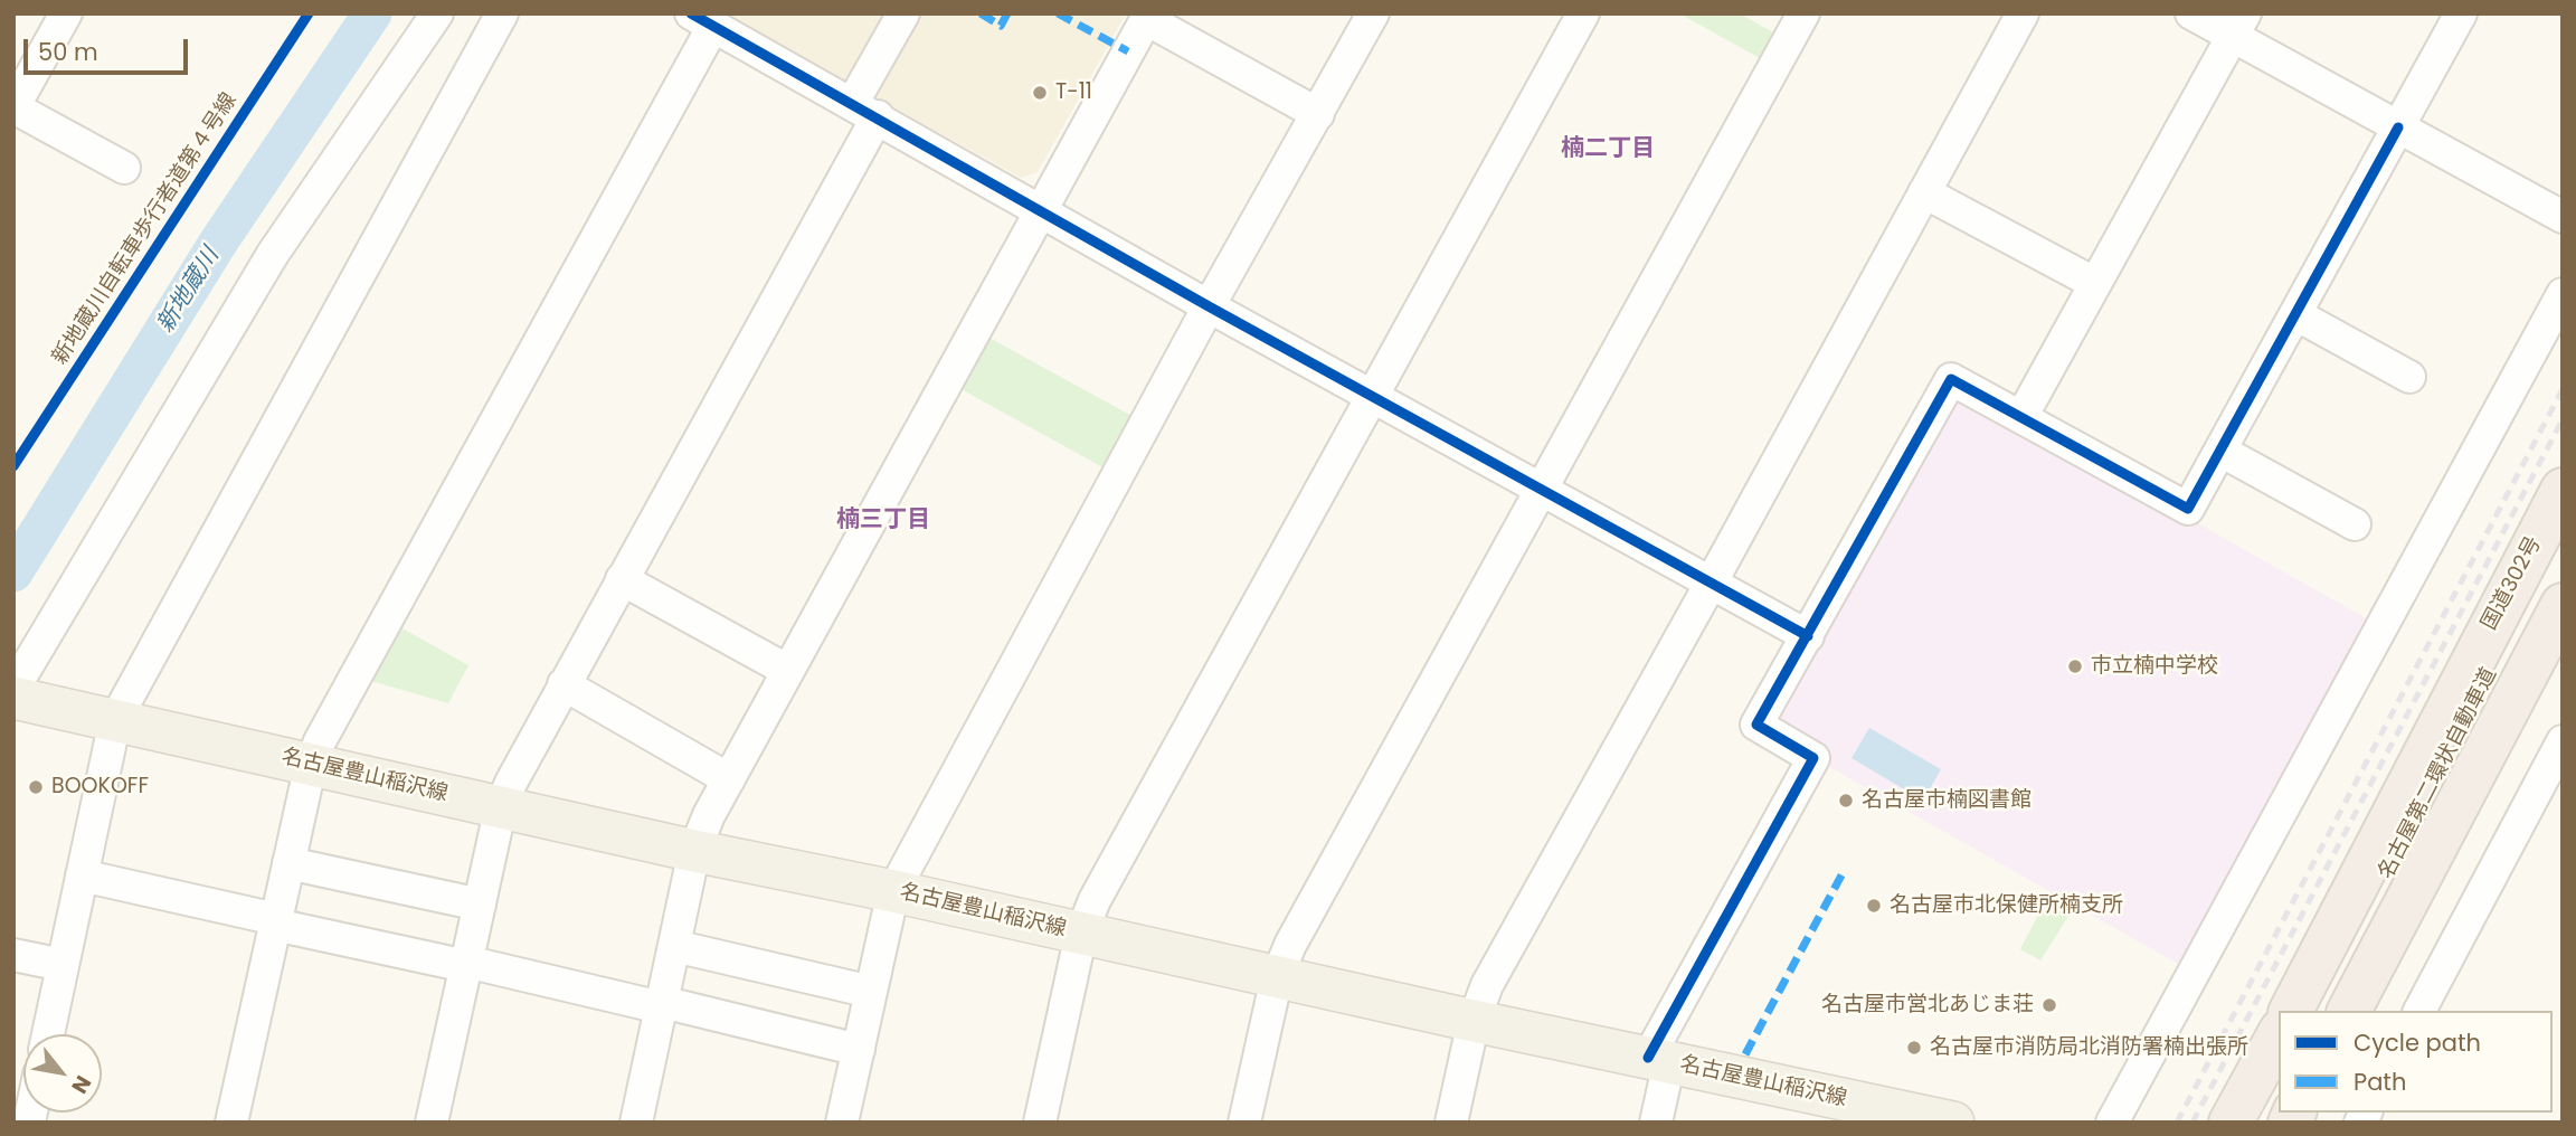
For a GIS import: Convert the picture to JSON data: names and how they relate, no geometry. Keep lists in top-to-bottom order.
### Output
{
  "streets": {
    "highway": ["国道302号", "名古屋第二環状自動車道"],
    "main road": ["名古屋豊山稲沢線"],
    "cycle path": ["新地蔵川自転車歩行者道第４号線"]
  },
  "districts": ["楠二丁目", "楠三丁目"],
  "water": ["新地蔵川"],
  "places": [
    "T-11",
    "市立楠中学校",
    "BOOKOFF",
    "名古屋市楠図書館",
    "名古屋市北保健所楠支所",
    "名古屋市営北あじま荘",
    "名古屋市消防局北消防署楠出張所"
  ],
  "legend": ["Cycle path", "Path"],
  "scale_bar": "50 m",
  "north": "bottom right"
}
